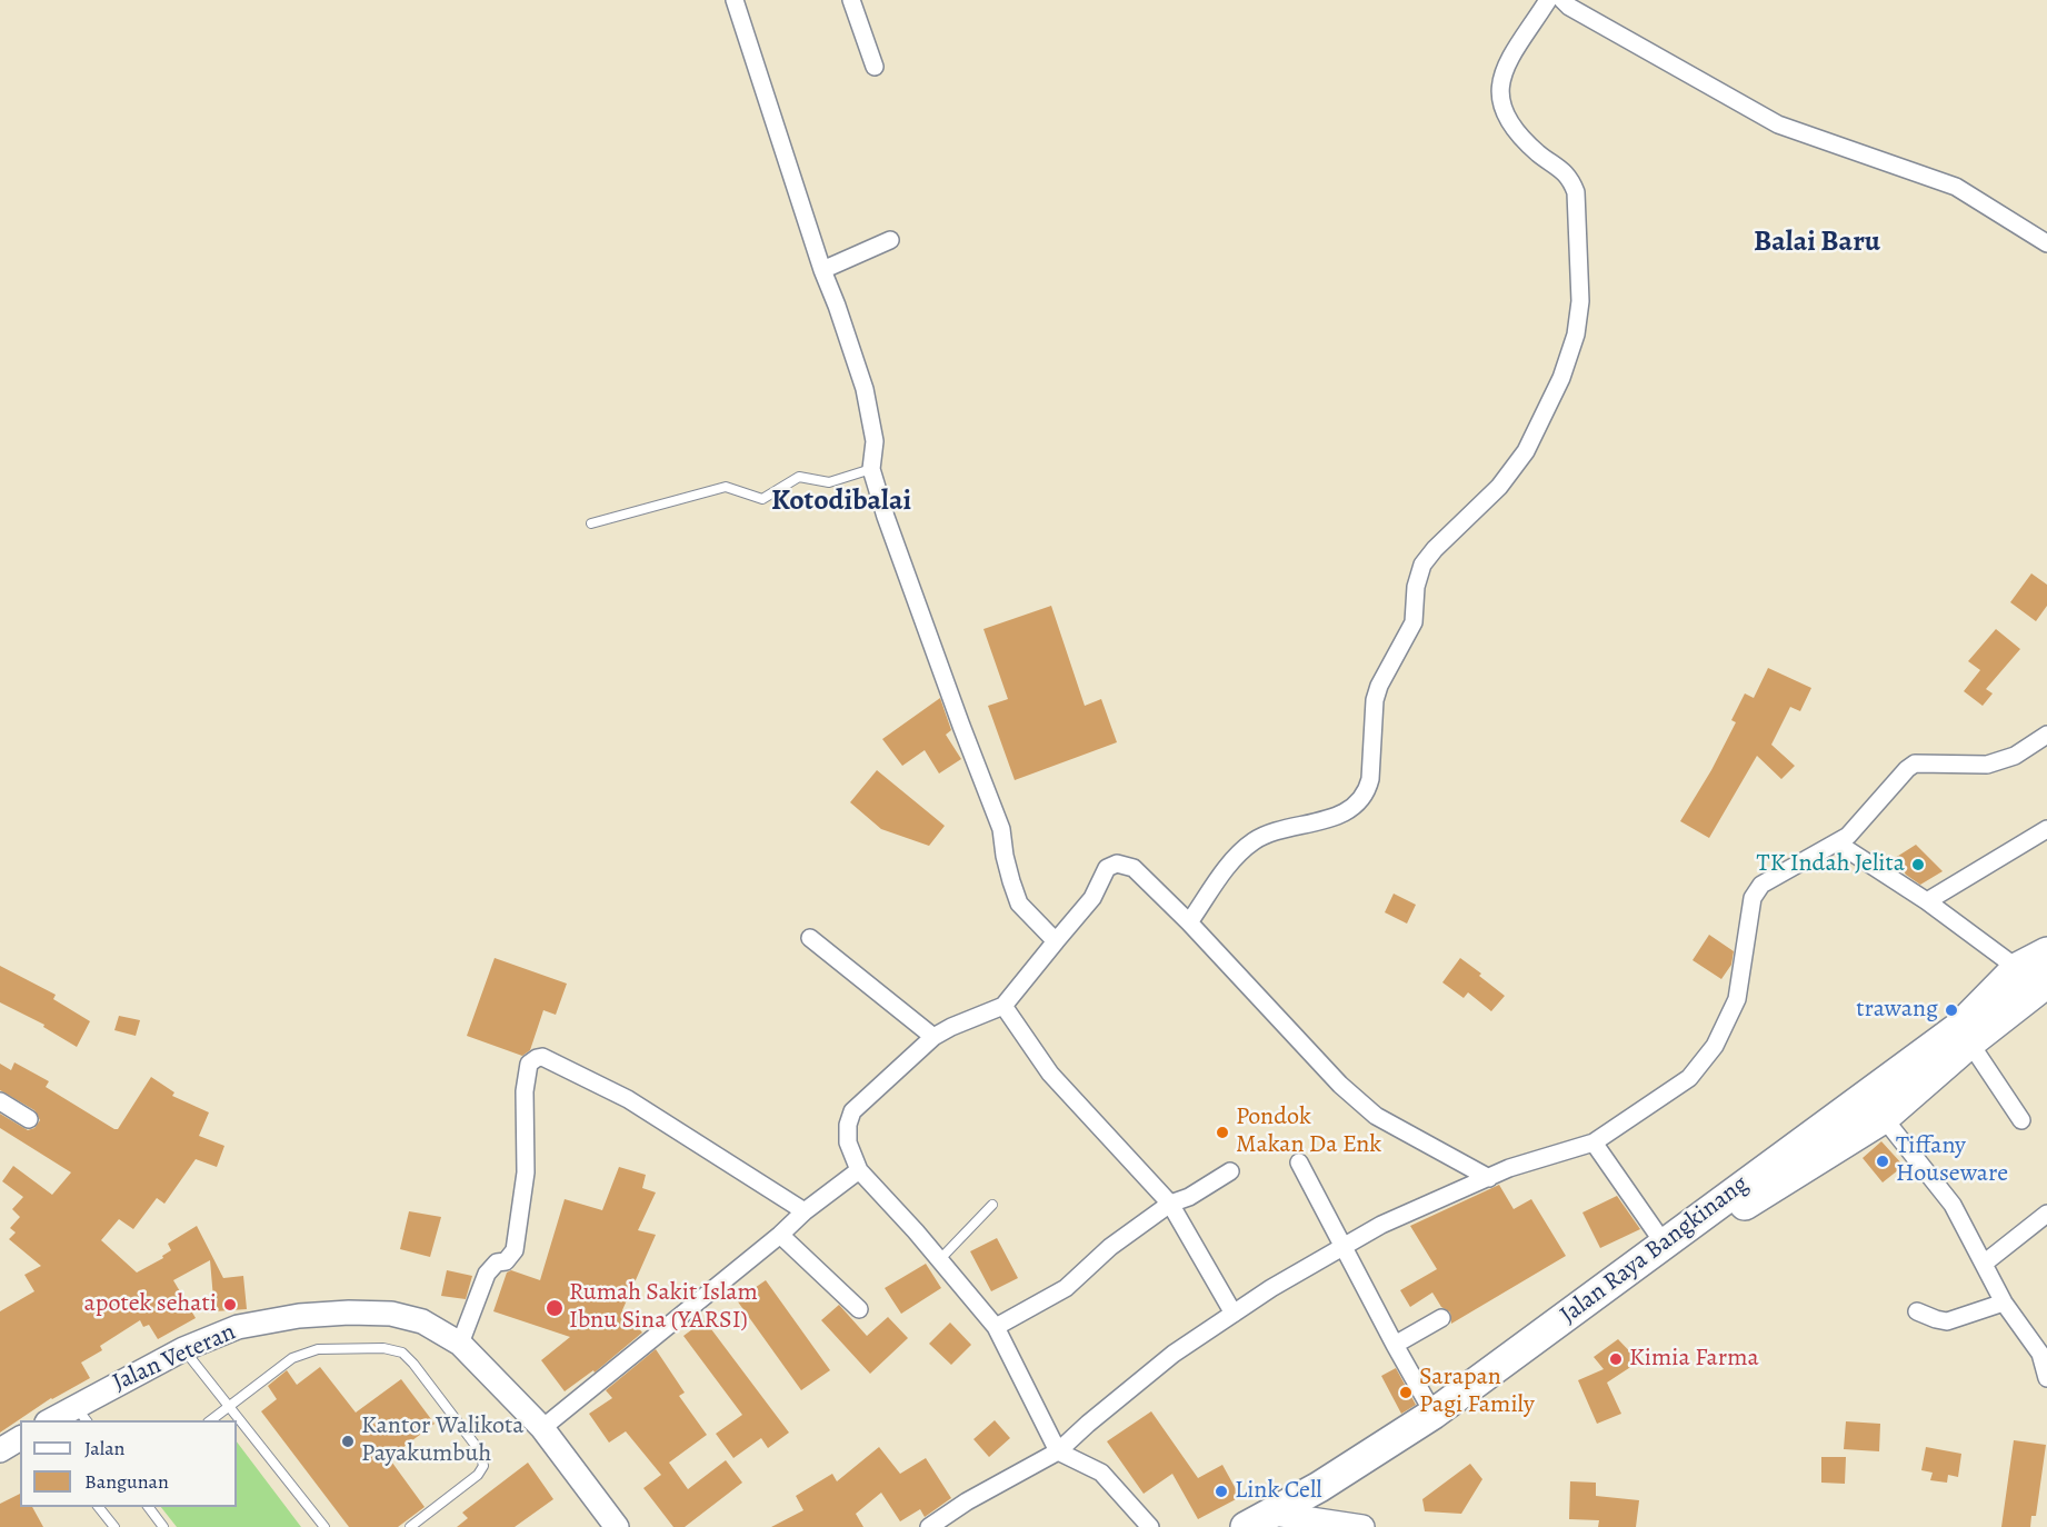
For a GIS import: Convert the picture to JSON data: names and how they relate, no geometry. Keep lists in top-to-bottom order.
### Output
{
  "streets": {
    "highway": ["Jalan Raya Bangkinang"],
    "main road": ["Jalan Veteran"]
  },
  "districts": ["Balai Baru", "Kotodibalai"],
  "places": [
    "TK Indah Jelita",
    "trawang",
    "Pondok Makan Da Enk",
    "Tiffany Houseware",
    "apotek sehati",
    "Rumah Sakit Islam Ibnu Sina (YARSI)",
    "Kimia Farma",
    "Sarapan Pagi Family",
    "Kantor Walikota Payakumbuh",
    "Link Cell"
  ],
  "legend": ["Jalan", "Bangunan"]
}
